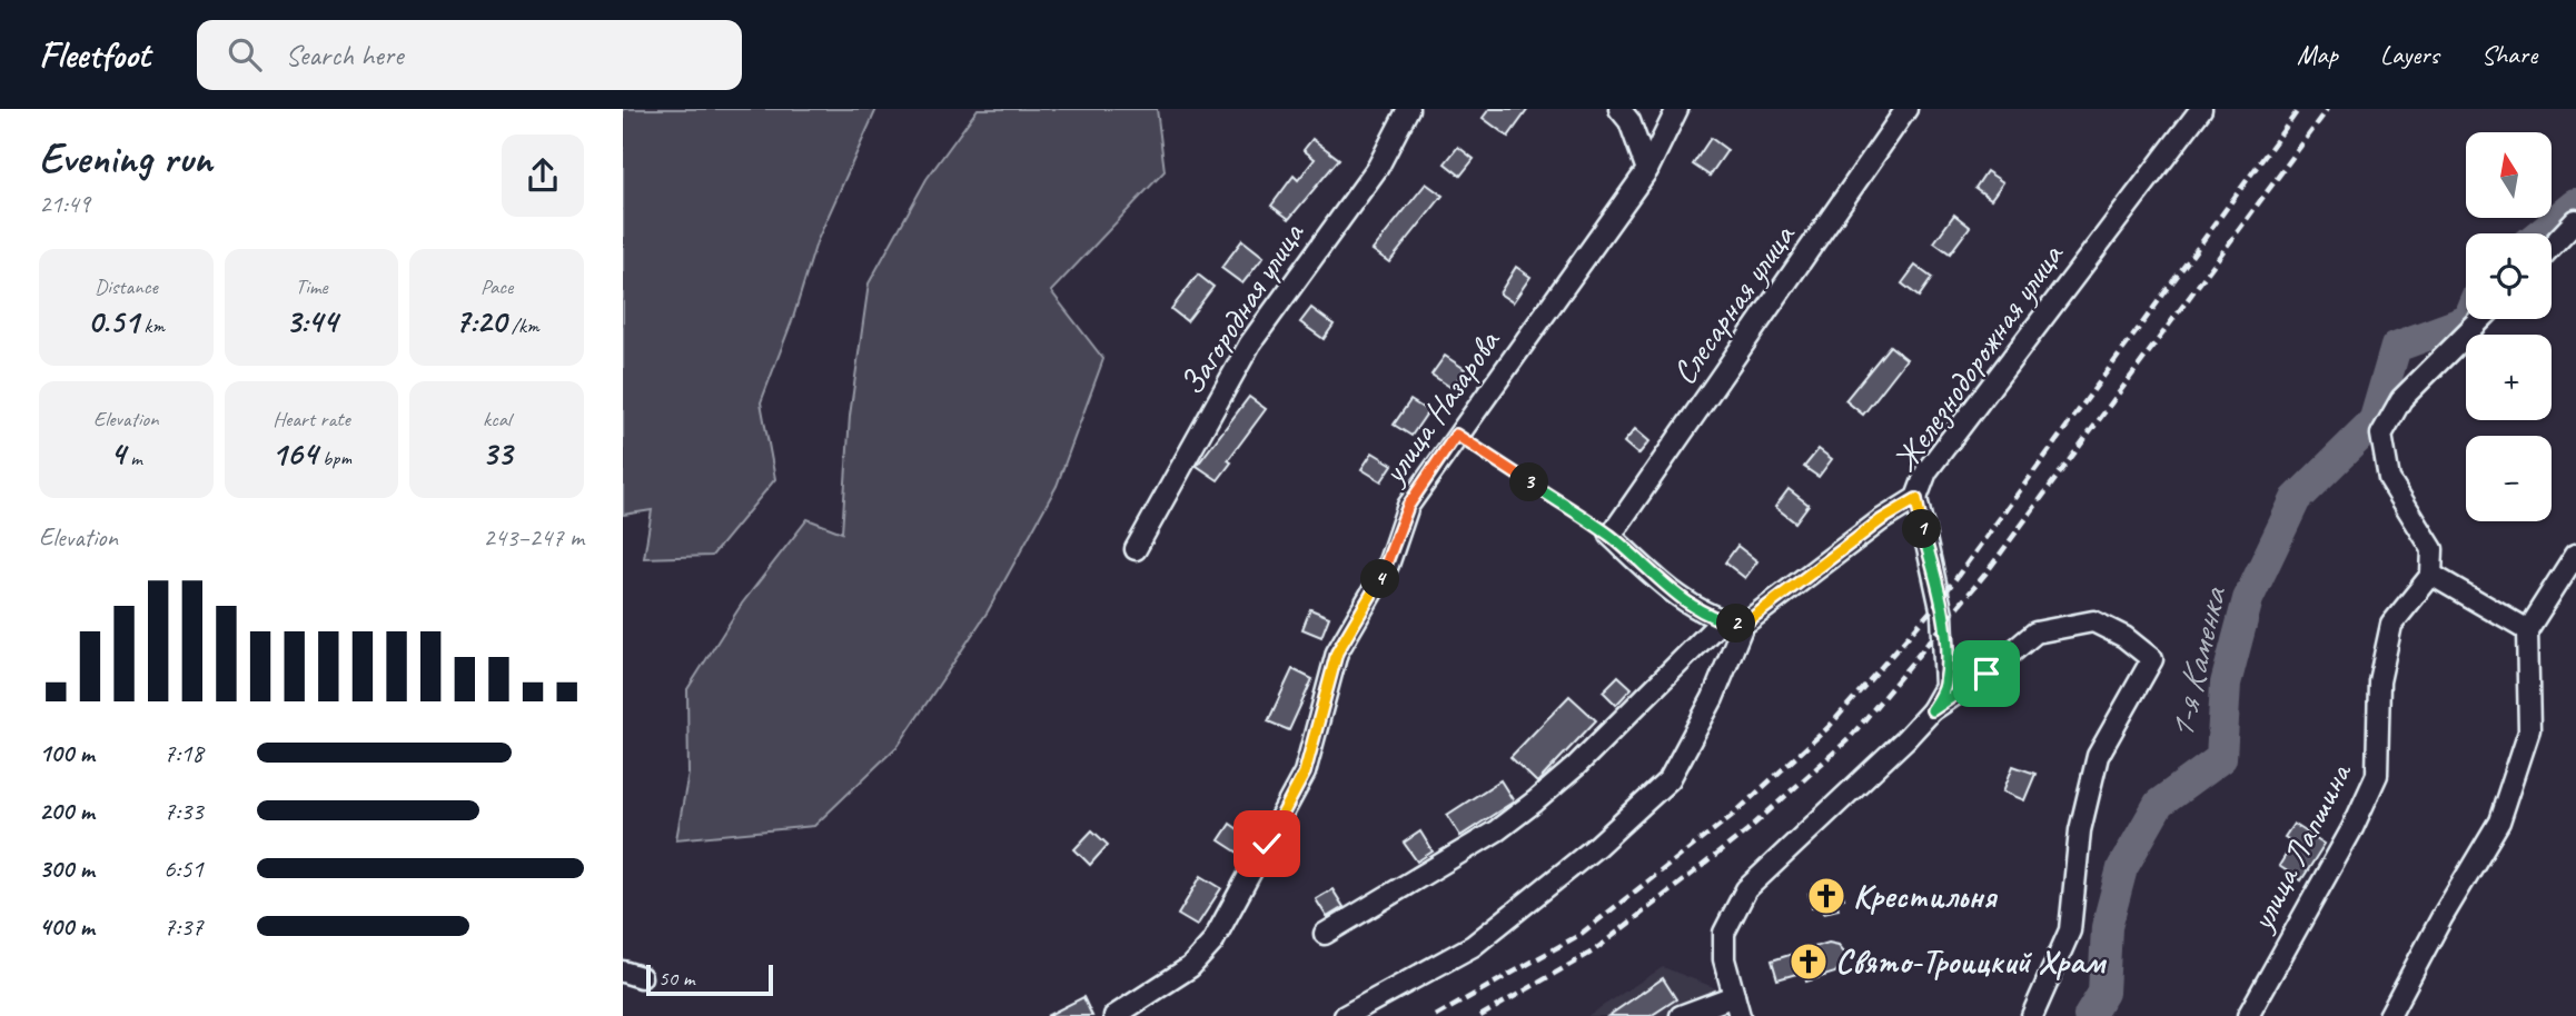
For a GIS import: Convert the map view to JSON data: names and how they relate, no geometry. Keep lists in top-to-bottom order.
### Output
{
  "streets": {
    "street": [
      "Слесарная улица",
      "Загородная улица",
      "Железнодорожная улица",
      "улица Назарова",
      "улица Лапшина"
    ]
  },
  "water": ["1-я Каменка"],
  "places": {
    "church": ["Крестильня", "Свято-Троицкий Храм"]
  },
  "scale_bar": "50 m",
  "north": "top",
  "page": {
    "header": "Fleetfoot",
    "search": "Search here",
    "nav": ["Map", "Layers", "Share"],
    "heading": ["Evening run", "21:49"],
    "map_buttons": ["+", "−"],
    "stats": [
      ["Distance", "0.51 km"],
      ["Time", "3:44"],
      ["Pace", "7:20 /km"],
      ["Elevation", "4 m"],
      ["Heart rate", "164 bpm"],
      ["kcal", "33"]
    ],
    "pins": [
      "3",
      "1",
      "4",
      "2"
    ],
    "chart": ["Elevation", "243–247 m"],
    "list": [
      {
        "name": "100 m",
        "note": "7:18"
      },
      {
        "name": "200 m",
        "note": "7:33"
      },
      {
        "name": "300 m",
        "note": "6:51"
      },
      {
        "name": "400 m",
        "note": "7:37"
      }
    ],
    "scale": "50 m"
  }
}
